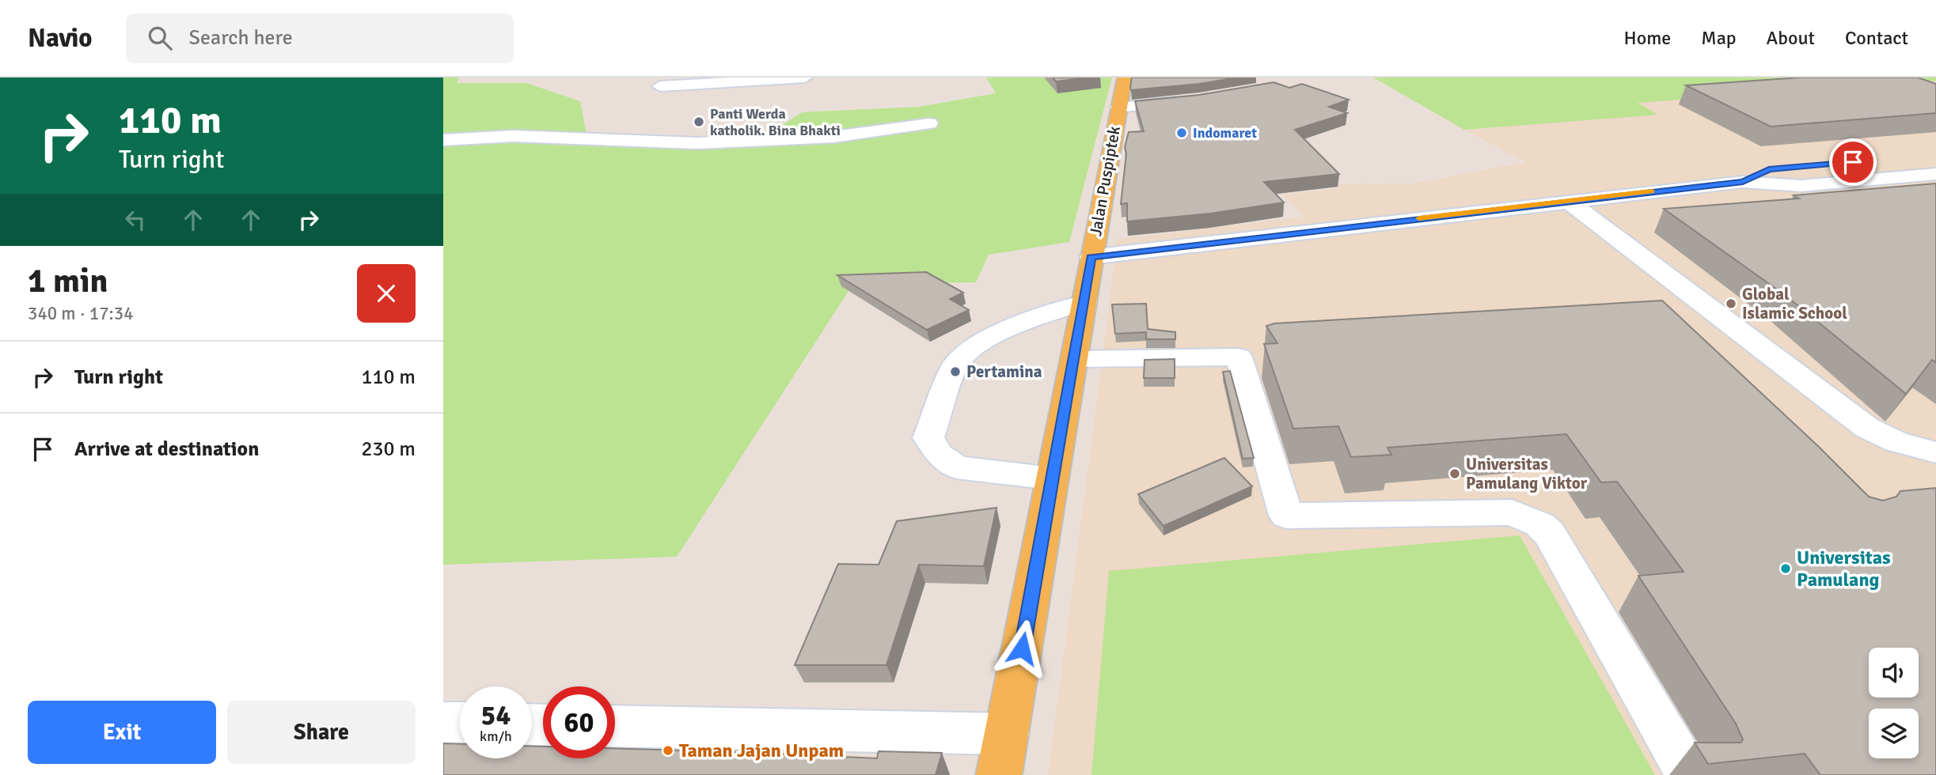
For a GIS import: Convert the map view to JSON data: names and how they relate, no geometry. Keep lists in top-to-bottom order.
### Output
{
  "streets": {
    "main road": ["Jalan Puspiptek"]
  },
  "places": [
    "Panti Werda katholik. Bina Bhakti",
    "Indomaret",
    "Global Islamic School",
    "Pertamina",
    "Universitas Pamulang Viktor",
    "Universitas Pamulang",
    "Taman Jajan Unpam"
  ],
  "page": {
    "header": "Navio",
    "search": "Search here",
    "nav": [
      "Home",
      "Map",
      "About",
      "Contact"
    ],
    "turn": ["110 m", "Turn right"],
    "heading": ["1 min", "340 m · 17:34"],
    "list": [
      {
        "name": "Turn right",
        "value": "110 m"
      },
      {
        "name": "Arrive at destination",
        "value": "230 m"
      }
    ],
    "speed": "54 km/h",
    "limit": "60",
    "buttons": ["Exit", "Share"]
  }
}
